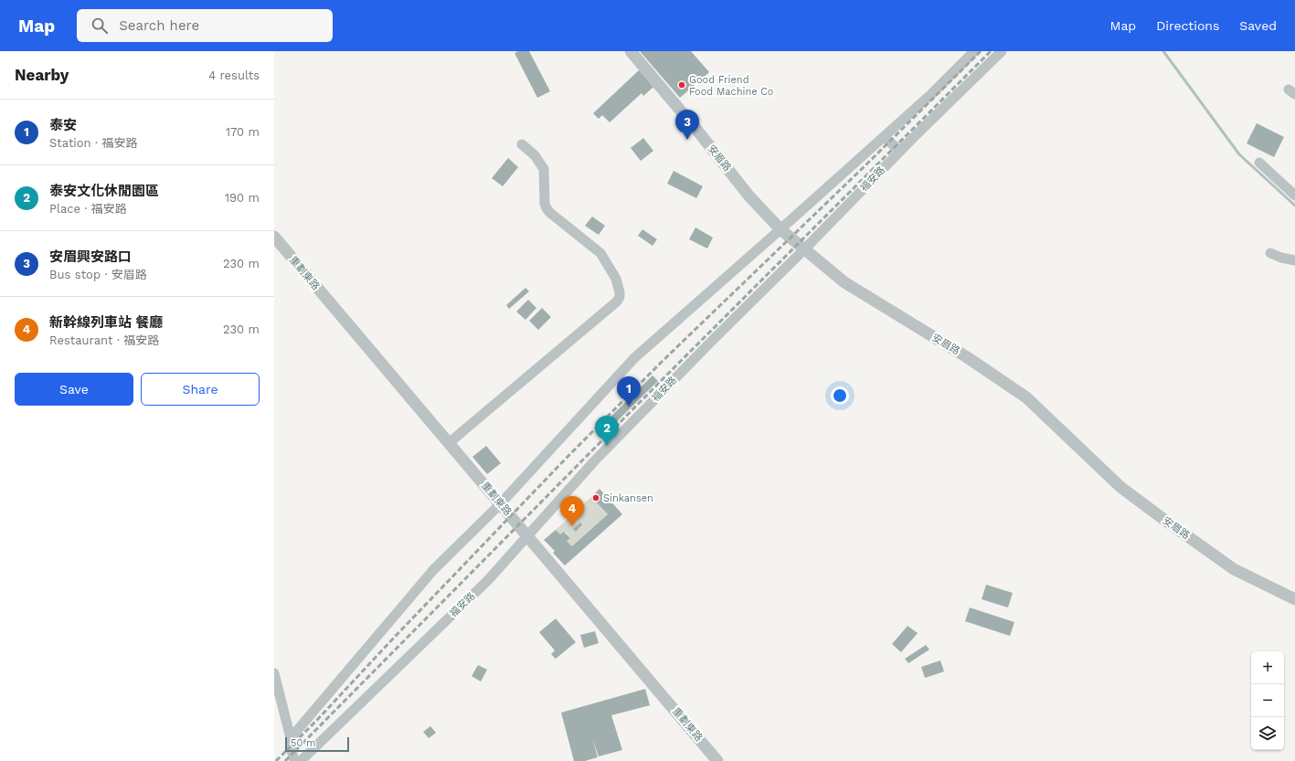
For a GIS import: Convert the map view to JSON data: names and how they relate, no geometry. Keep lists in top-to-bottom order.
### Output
{
  "streets": {
    "street": ["安眉路", "福安路", "重劃東路"]
  },
  "crossings": [
    ["安眉路", "福安路"],
    ["福安路", "重劃東路"]
  ],
  "places": ["Good Friend Food Machine Co", "Sinkansen"],
  "scale_bar": "50 m",
  "page": {
    "header": "Map",
    "search": "Search here",
    "nav": ["Map", "Directions", "Saved"],
    "heading": ["Nearby", "4 results"],
    "list": [
      {
        "mark": "1",
        "name": "泰安",
        "note": "Station · 福安路",
        "value": "170 m"
      },
      {
        "mark": "2",
        "name": "泰安文化休閒園區",
        "note": "Place · 福安路",
        "value": "190 m"
      },
      {
        "mark": "3",
        "name": "安眉興安路口",
        "note": "Bus stop · 安眉路",
        "value": "230 m"
      },
      {
        "mark": "4",
        "name": "新幹線列車站 餐廳",
        "note": "Restaurant · 福安路",
        "value": "230 m"
      }
    ],
    "pins": [
      "3",
      "1",
      "2",
      "4"
    ],
    "buttons": ["Save", "Share"],
    "map_buttons": ["+", "−"],
    "scale": "50 m"
  }
}
